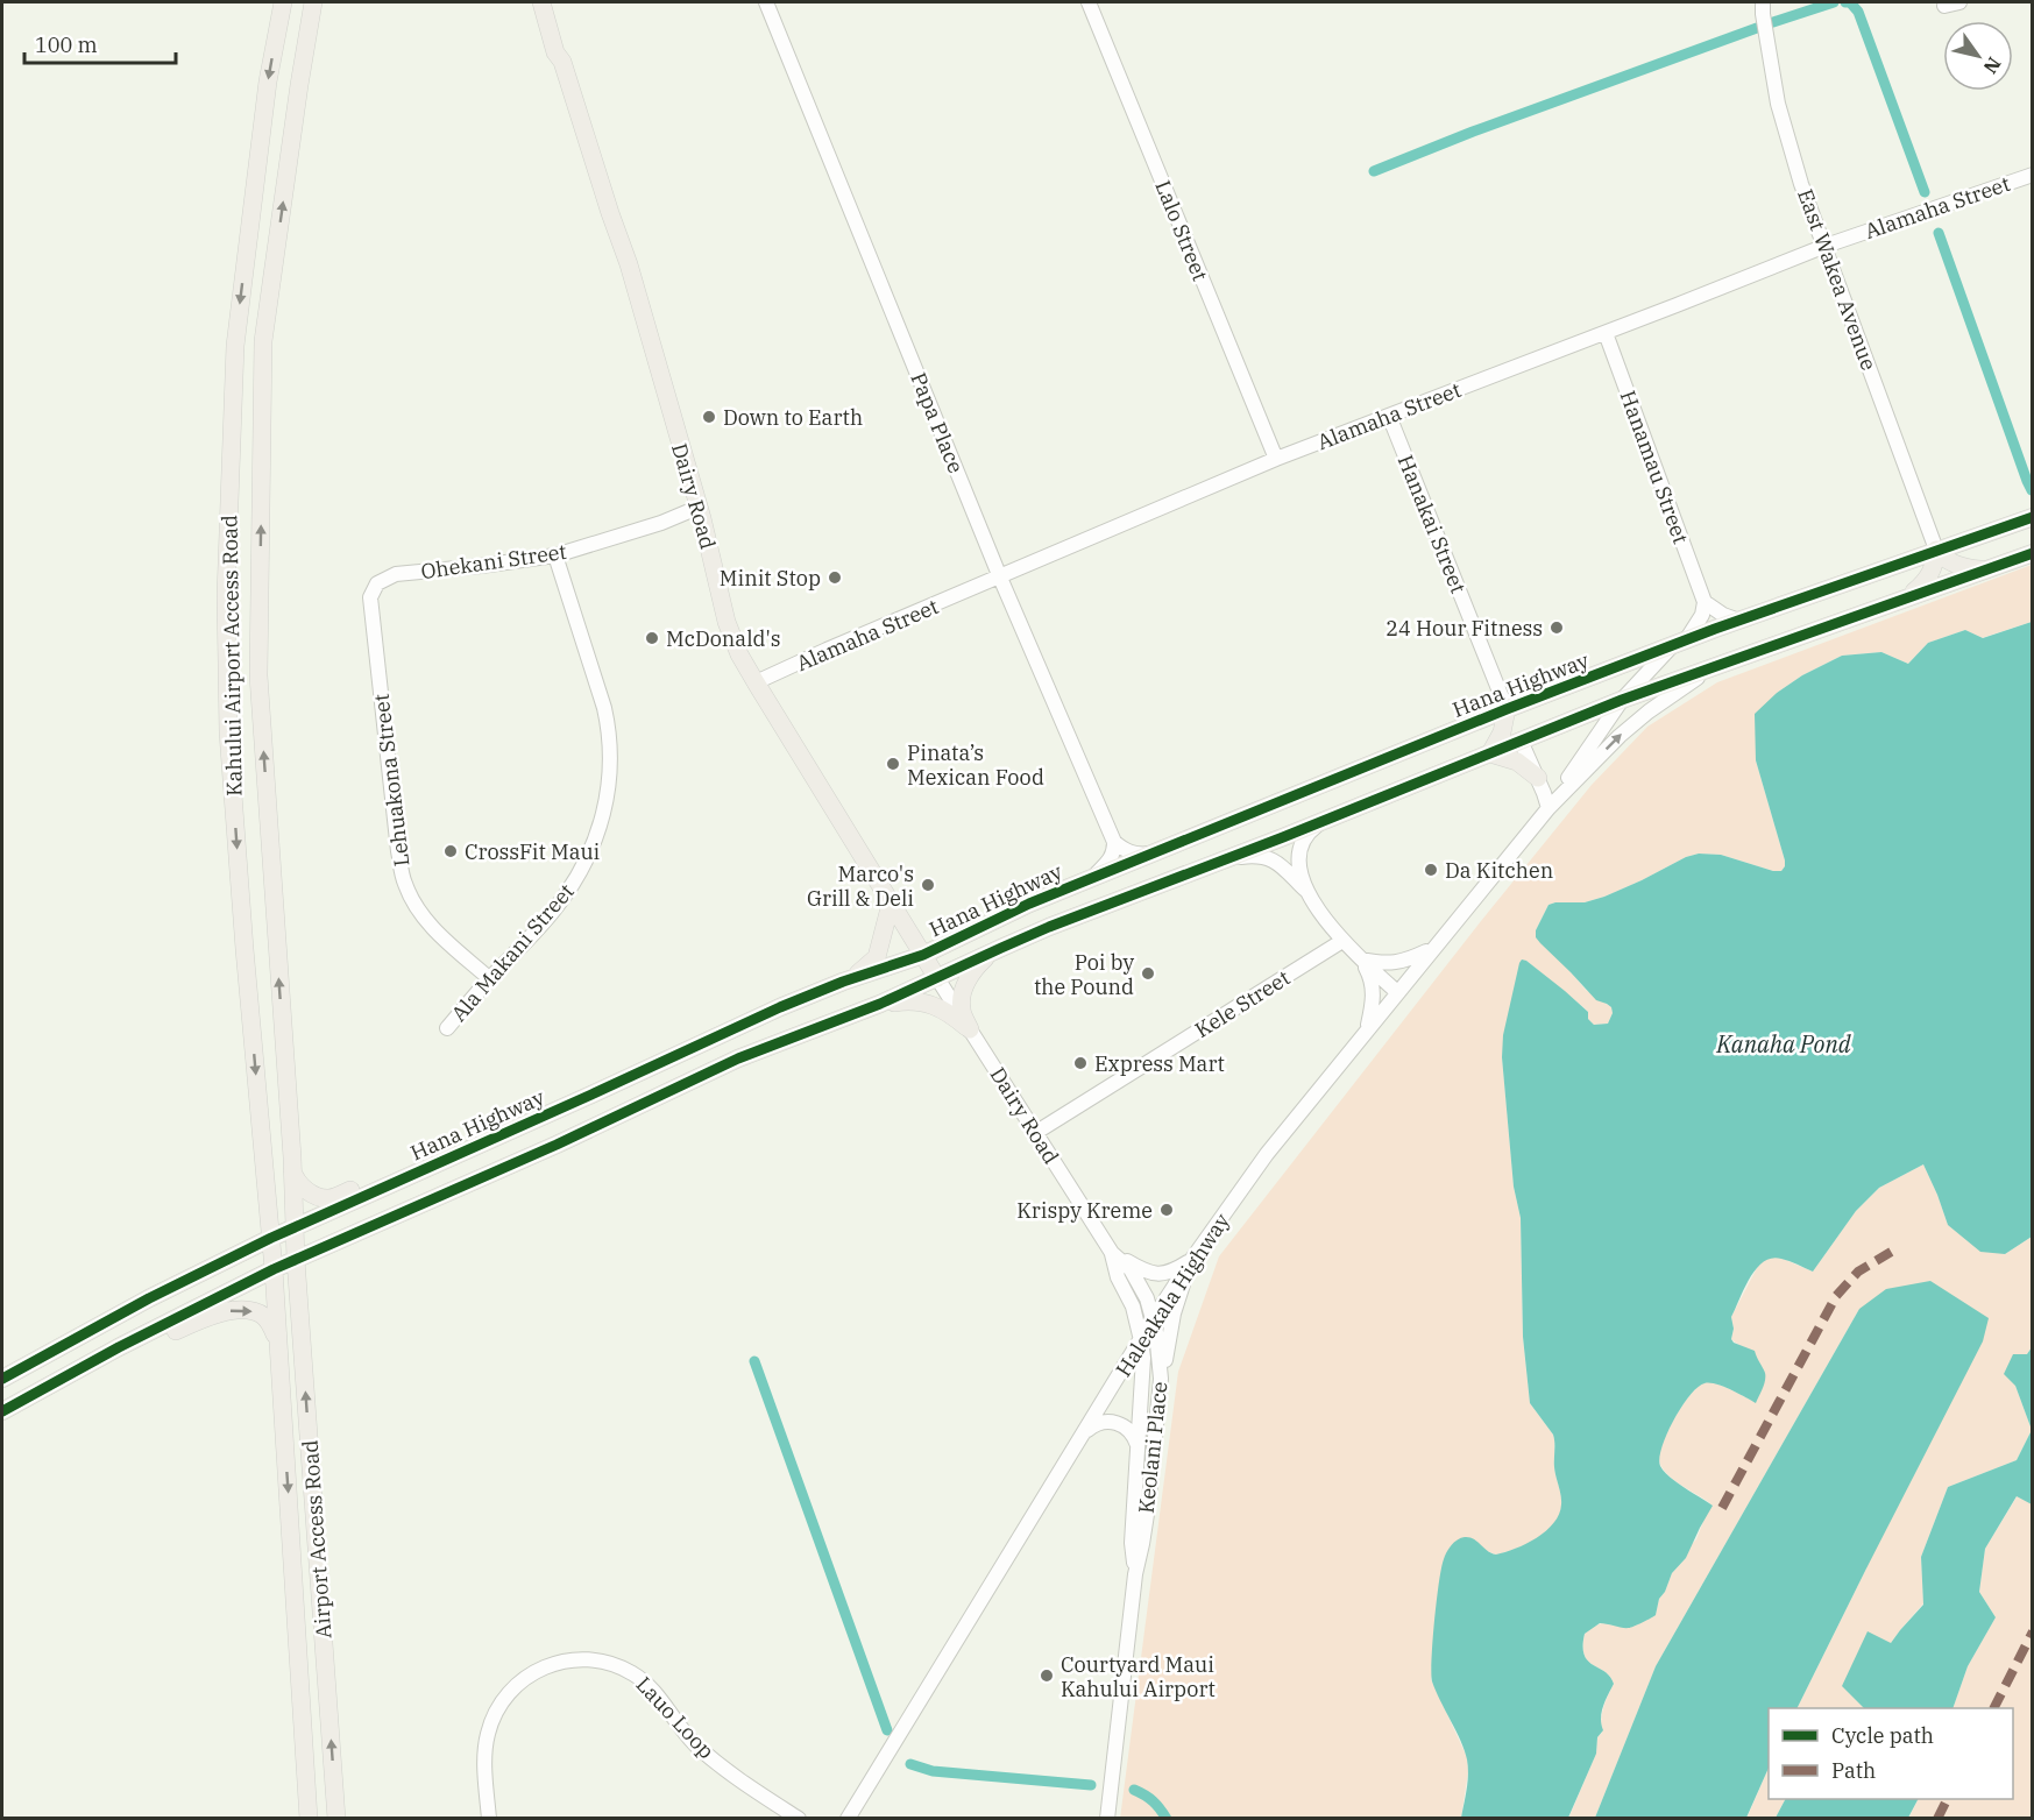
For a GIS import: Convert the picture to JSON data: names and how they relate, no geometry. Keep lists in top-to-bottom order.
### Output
{
  "streets": {
    "main road": [
      "Dairy Road",
      "Kahului Airport Access Road",
      "Hana Highway",
      "Airport Access Road"
    ],
    "street": [
      "Alamaha Street",
      "Lalo Street",
      "East Wakea Avenue",
      "Papa Place",
      "Hanamau Street",
      "Hanakai Street",
      "Ohekani Street",
      "Lehuakona Street",
      "Ala Makani Street",
      "Kele Street",
      "Haleakala Highway",
      "Keolani Place",
      "Lauo Loop"
    ]
  },
  "crossings": [
    ["Alamaha Street", "Lalo Street"],
    ["Alamaha Street", "East Wakea Avenue"],
    ["Alamaha Street", "Papa Place"],
    ["Alamaha Street", "Hanamau Street"],
    ["Alamaha Street", "Dairy Road"],
    ["Alamaha Street", "Hanakai Street"],
    ["East Wakea Avenue", "Hana Highway"],
    ["Dairy Road", "Ohekani Street"],
    ["Dairy Road", "Hana Highway"],
    ["Dairy Road", "Kele Street"],
    ["Dairy Road", "Haleakala Highway"],
    ["Dairy Road", "Keolani Place"],
    ["Hanakai Street", "Hana Highway"],
    ["Ohekani Street", "Lehuakona Street"],
    ["Ohekani Street", "Ala Makani Street"],
    ["Kahului Airport Access Road", "Hana Highway"],
    ["Kahului Airport Access Road", "Airport Access Road"],
    ["Hana Highway", "Haleakala Highway"],
    ["Lehuakona Street", "Ala Makani Street"],
    ["Haleakala Highway", "Keolani Place"]
  ],
  "water": ["Kanaha Pond"],
  "places": [
    "Down to Earth",
    "Minit Stop",
    "24 Hour Fitness",
    "McDonald's",
    "Pinata’s Mexican Food",
    "CrossFit Maui",
    "Da Kitchen",
    "Marco's Grill & Deli",
    "Poi by the Pound",
    "Express Mart",
    "Krispy Kreme",
    "Courtyard Maui Kahului Airport"
  ],
  "legend": ["Cycle path", "Path"],
  "scale_bar": "100 m",
  "north": "bottom right"
}
